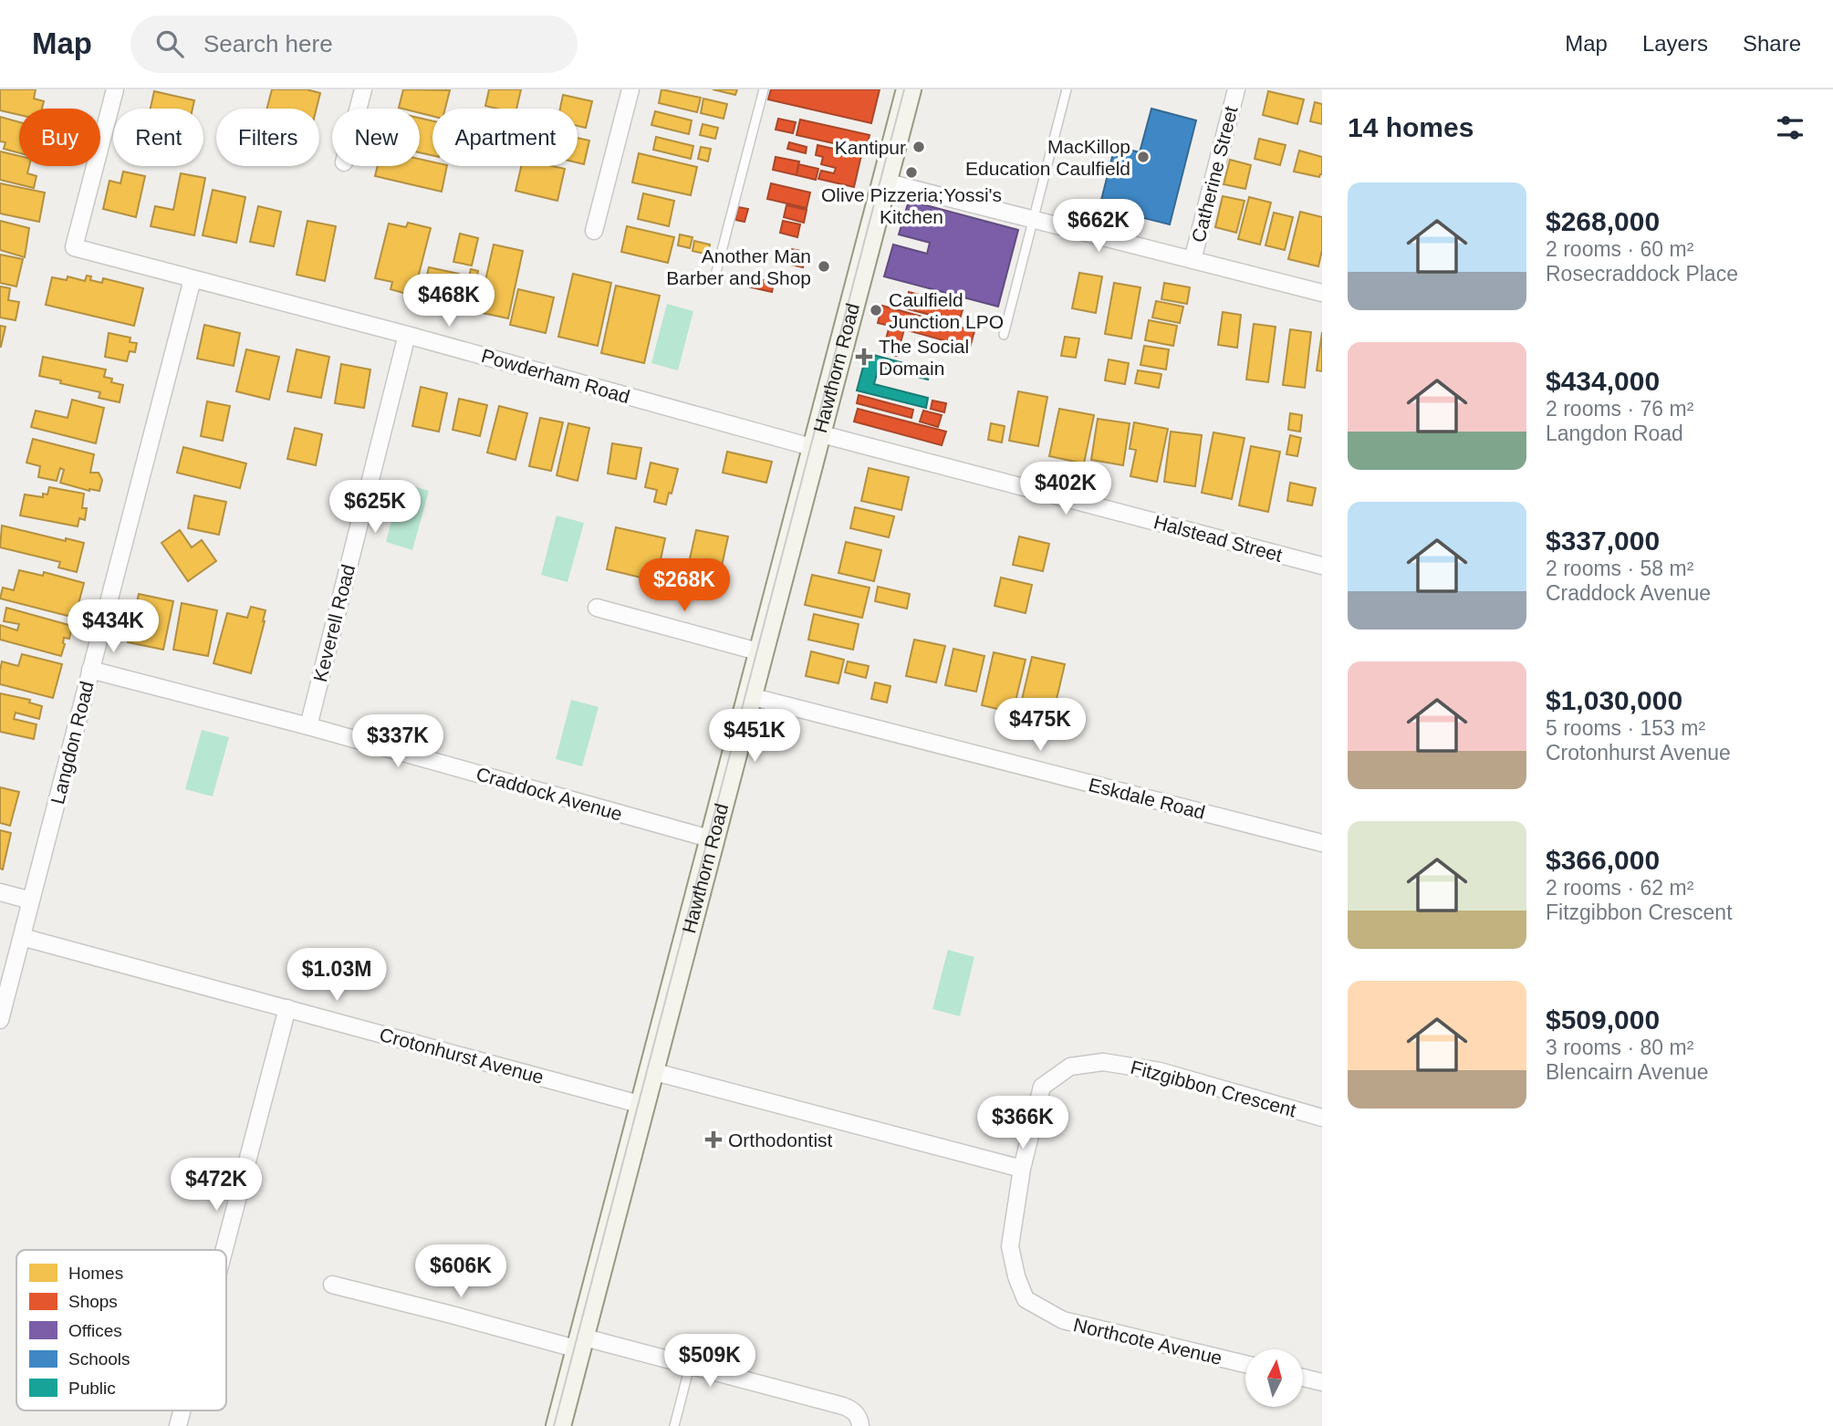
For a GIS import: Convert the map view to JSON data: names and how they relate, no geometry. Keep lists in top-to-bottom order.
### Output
{
  "streets": {
    "main road": ["Hawthorn Road"],
    "street": [
      "Catherine Street",
      "Powderham Road",
      "Halstead Street",
      "Keverell Road",
      "Langdon Road",
      "Craddock Avenue",
      "Eskdale Road",
      "Crotonhurst Avenue",
      "Fitzgibbon Crescent",
      "Northcote Avenue"
    ]
  },
  "crossings": [
    ["Hawthorn Road", "Powderham Road"],
    ["Hawthorn Road", "Halstead Street"],
    ["Hawthorn Road", "Craddock Avenue"],
    ["Hawthorn Road", "Eskdale Road"],
    ["Hawthorn Road", "Crotonhurst Avenue"],
    ["Powderham Road", "Halstead Street"],
    ["Powderham Road", "Keverell Road"],
    ["Powderham Road", "Langdon Road"],
    ["Keverell Road", "Craddock Avenue"],
    ["Langdon Road", "Craddock Avenue"],
    ["Langdon Road", "Crotonhurst Avenue"],
    ["Fitzgibbon Crescent", "Northcote Avenue"]
  ],
  "places": {
    "other": [
      "Kantipur",
      "MacKillop Education Caulfield",
      "Olive Pizzeria;Yossi's Kitchen",
      "Another Man Barber and Shop",
      "Caulfield Junction LPO"
    ],
    "health": ["The Social Domain", "Orthodontist"]
  },
  "legend": [
    "Homes",
    "Shops",
    "Offices",
    "Schools",
    "Public"
  ],
  "north": "top",
  "page": {
    "header": "Map",
    "search": "Search here",
    "nav": ["Map", "Layers", "Share"],
    "heading": "14 homes",
    "chip": [
      "Buy",
      "Rent",
      "Filters",
      "New",
      "Apartment"
    ],
    "list": [
      {
        "name": "$268,000",
        "note": "2 rooms · 60 m² · Rosecraddock Place"
      },
      {
        "name": "$434,000",
        "note": "2 rooms · 76 m² · Langdon Road"
      },
      {
        "name": "$337,000",
        "note": "2 rooms · 58 m² · Craddock Avenue"
      },
      {
        "name": "$1,030,000",
        "note": "5 rooms · 153 m² · Crotonhurst Avenue"
      },
      {
        "name": "$366,000",
        "note": "2 rooms · 62 m² · Fitzgibbon Crescent"
      },
      {
        "name": "$509,000",
        "note": "3 rooms · 80 m² · Blencairn Avenue"
      }
    ],
    "price": [
      "$662K",
      "$468K",
      "$402K",
      "$625K",
      "$268K",
      "$434K",
      "$475K",
      "$451K",
      "$337K",
      "$1.03M",
      "$366K",
      "$472K",
      "$606K",
      "$509K"
    ]
  }
}
